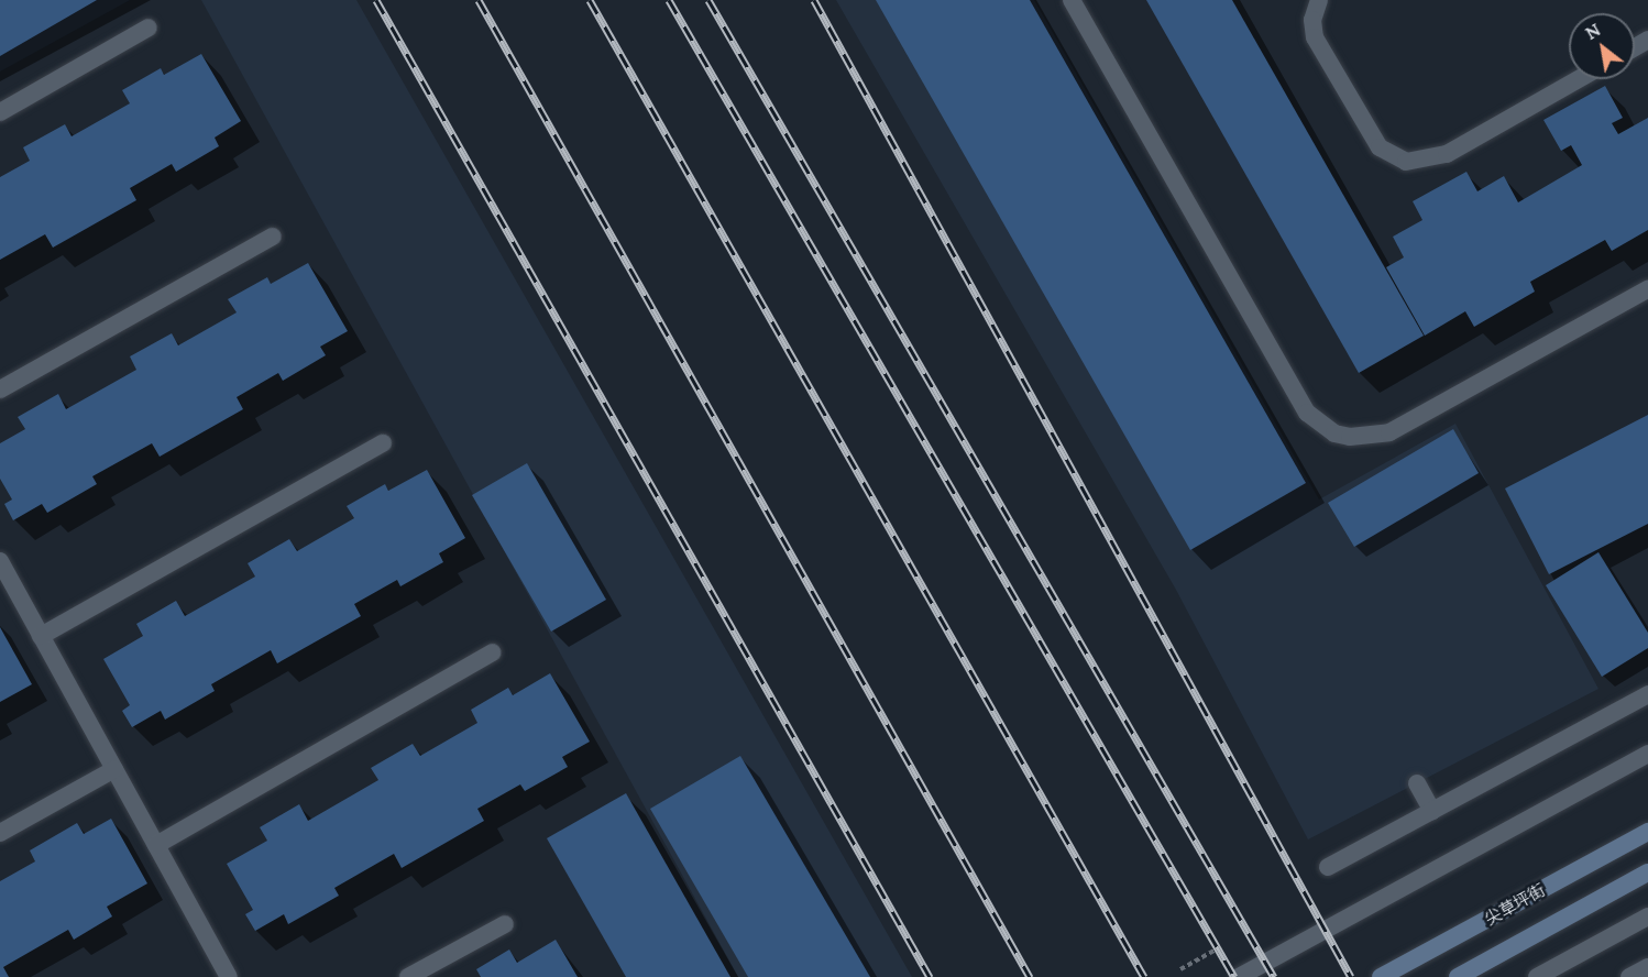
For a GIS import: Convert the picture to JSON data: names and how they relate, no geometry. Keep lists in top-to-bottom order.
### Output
{
  "streets": {
    "main road": ["尖草坪街"]
  },
  "north": "top left"
}
